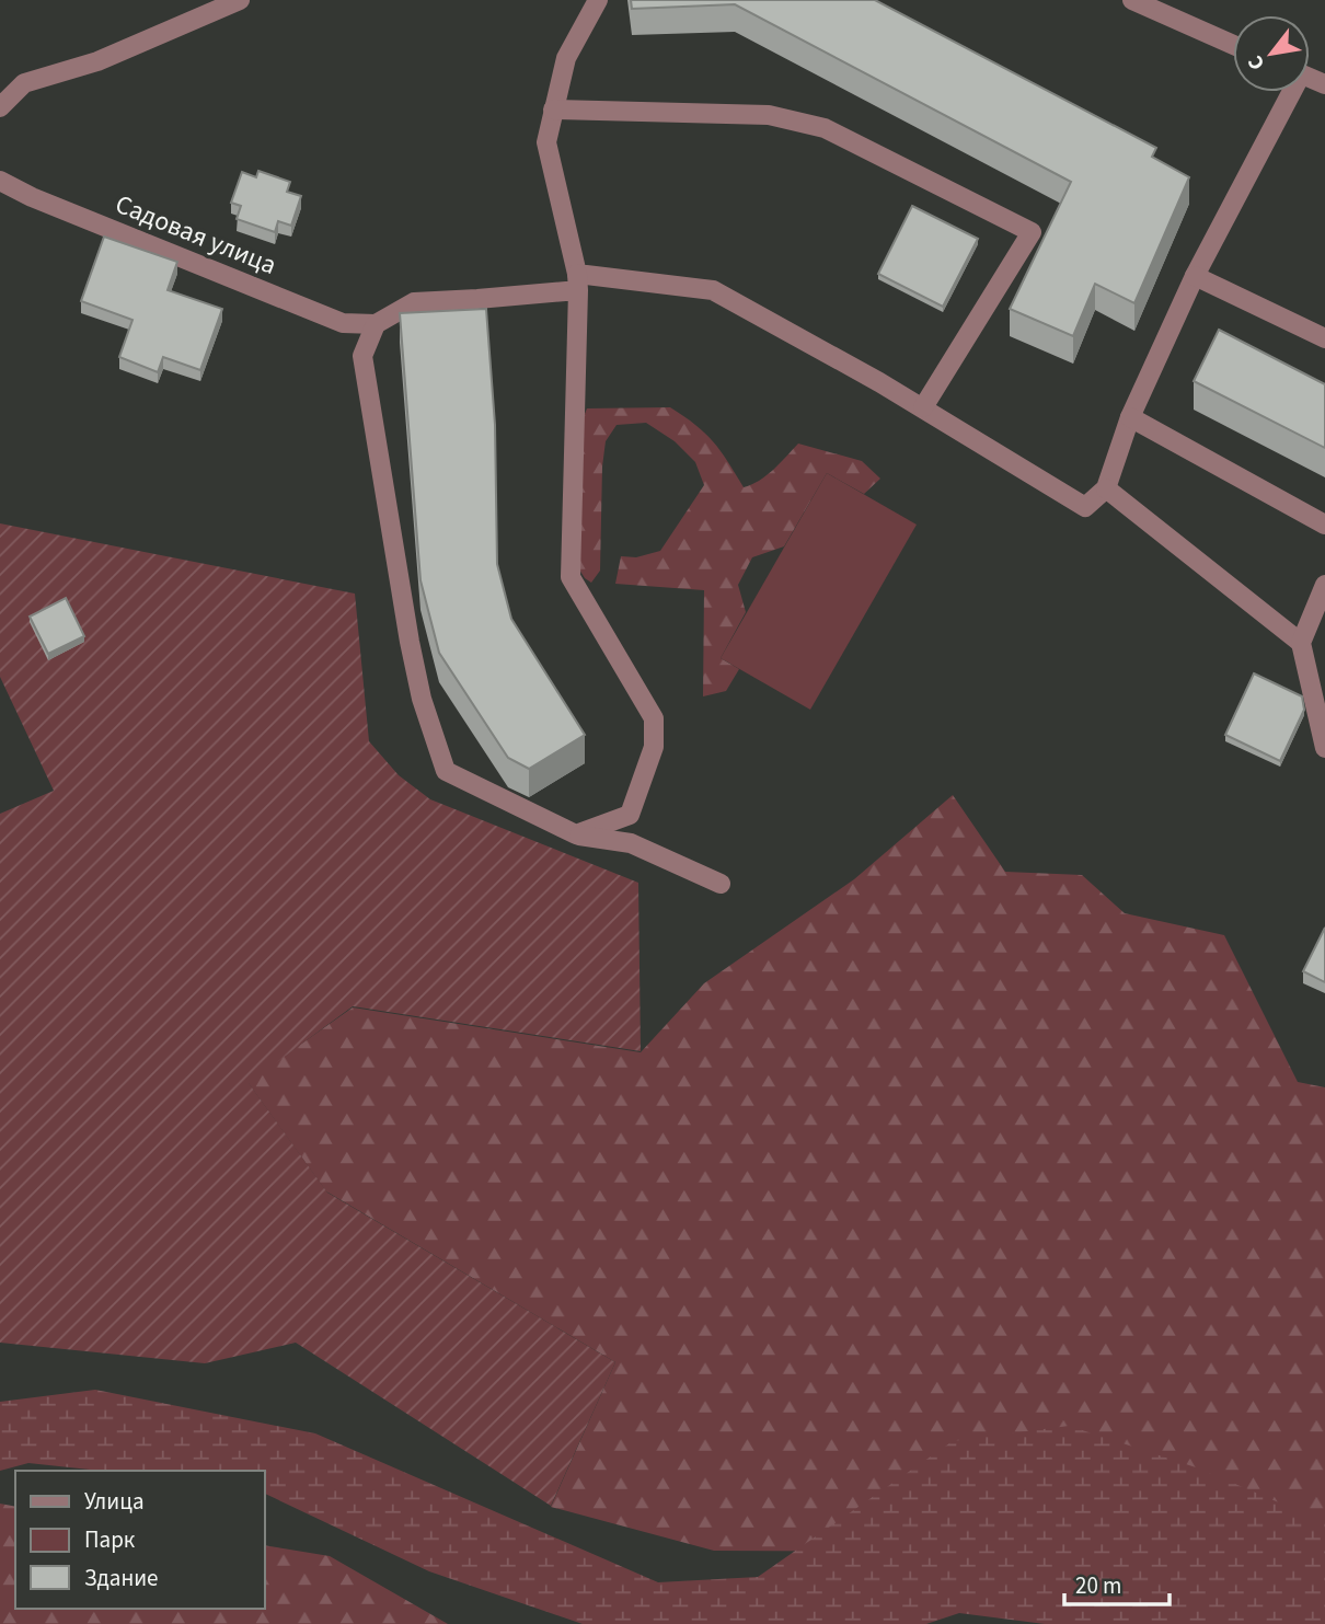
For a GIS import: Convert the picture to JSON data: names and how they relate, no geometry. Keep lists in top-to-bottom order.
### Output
{
  "streets": {
    "street": ["Садовая улица"]
  },
  "legend": ["Улица", "Парк", "Здание"],
  "scale_bar": "20 m",
  "north": "bottom left"
}
